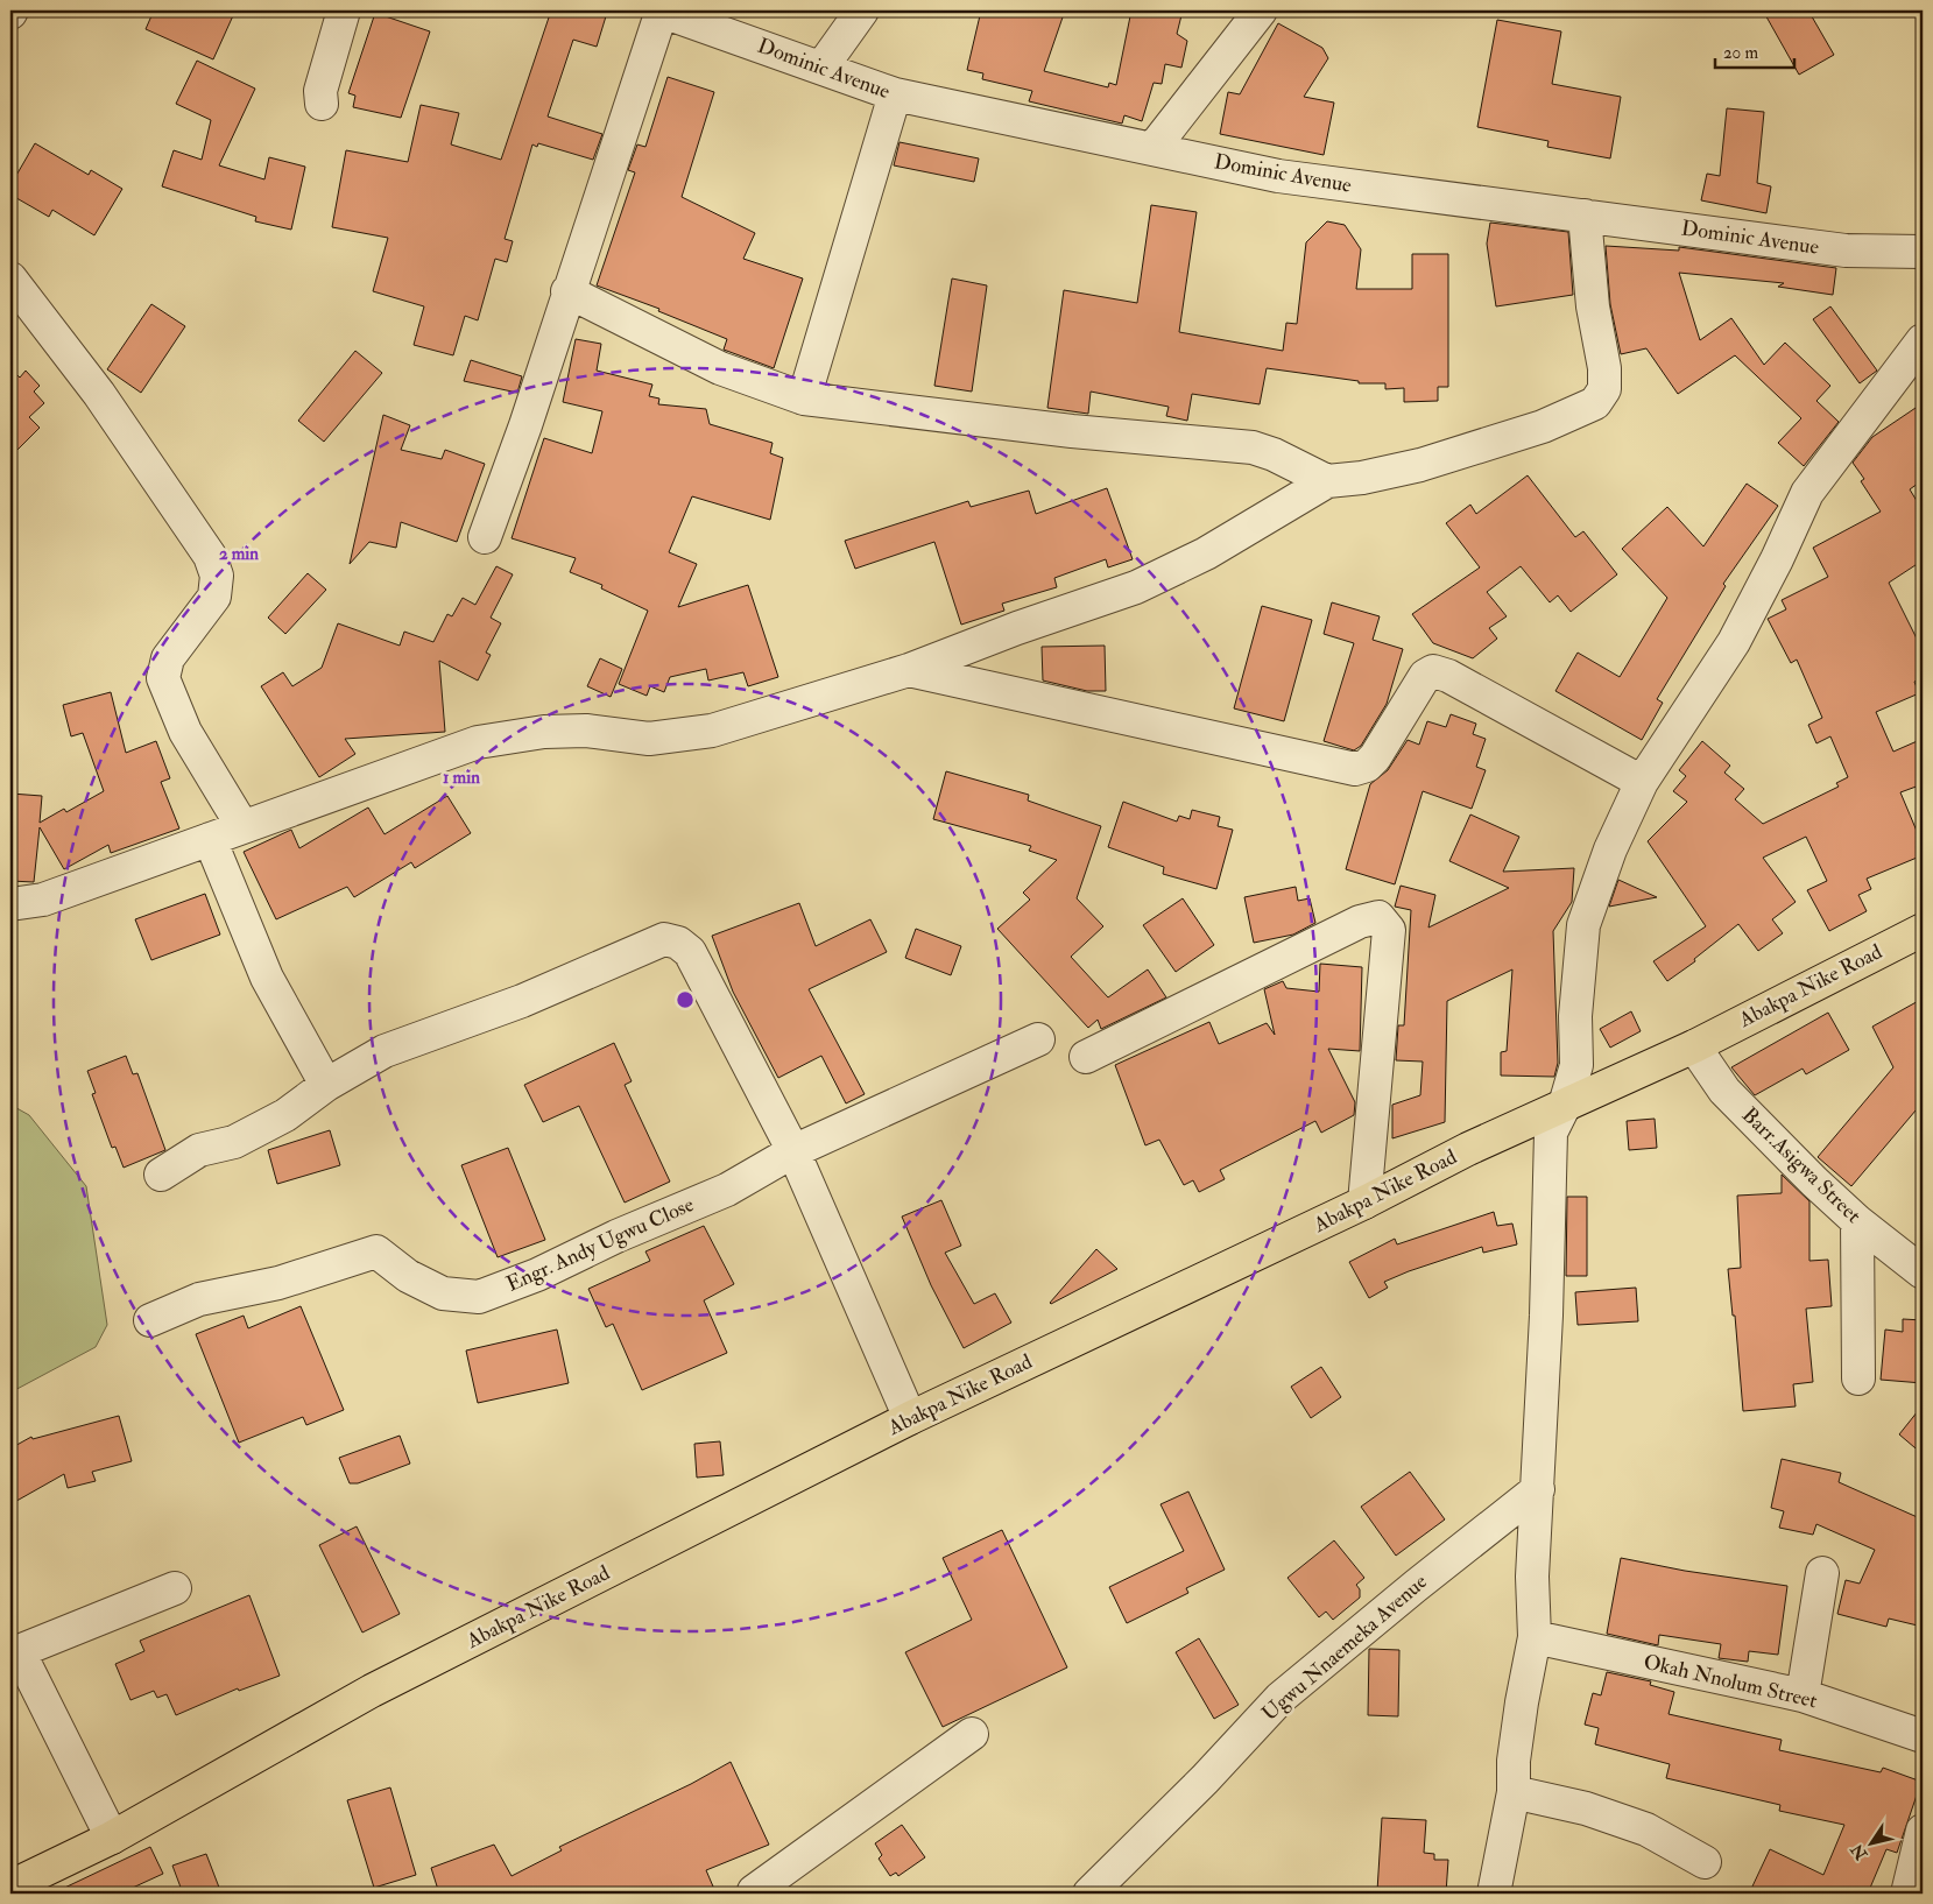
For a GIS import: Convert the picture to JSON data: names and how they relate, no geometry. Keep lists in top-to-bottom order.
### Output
{
  "streets": {
    "main road": ["Abakpa Nike Road"],
    "street": [
      "Dominic Avenue",
      "Barr.Asigwa Street",
      "Engr. Andy Ugwu Close",
      "Ugwu Nnaemeka Avenue",
      "Okah Nnolum Street"
    ]
  },
  "crossings": [
    ["Abakpa Nike Road", "Barr.Asigwa Street"]
  ],
  "scale_bar": "20 m",
  "north": "bottom left",
  "rings": ["2 min", "1 min"]
}
